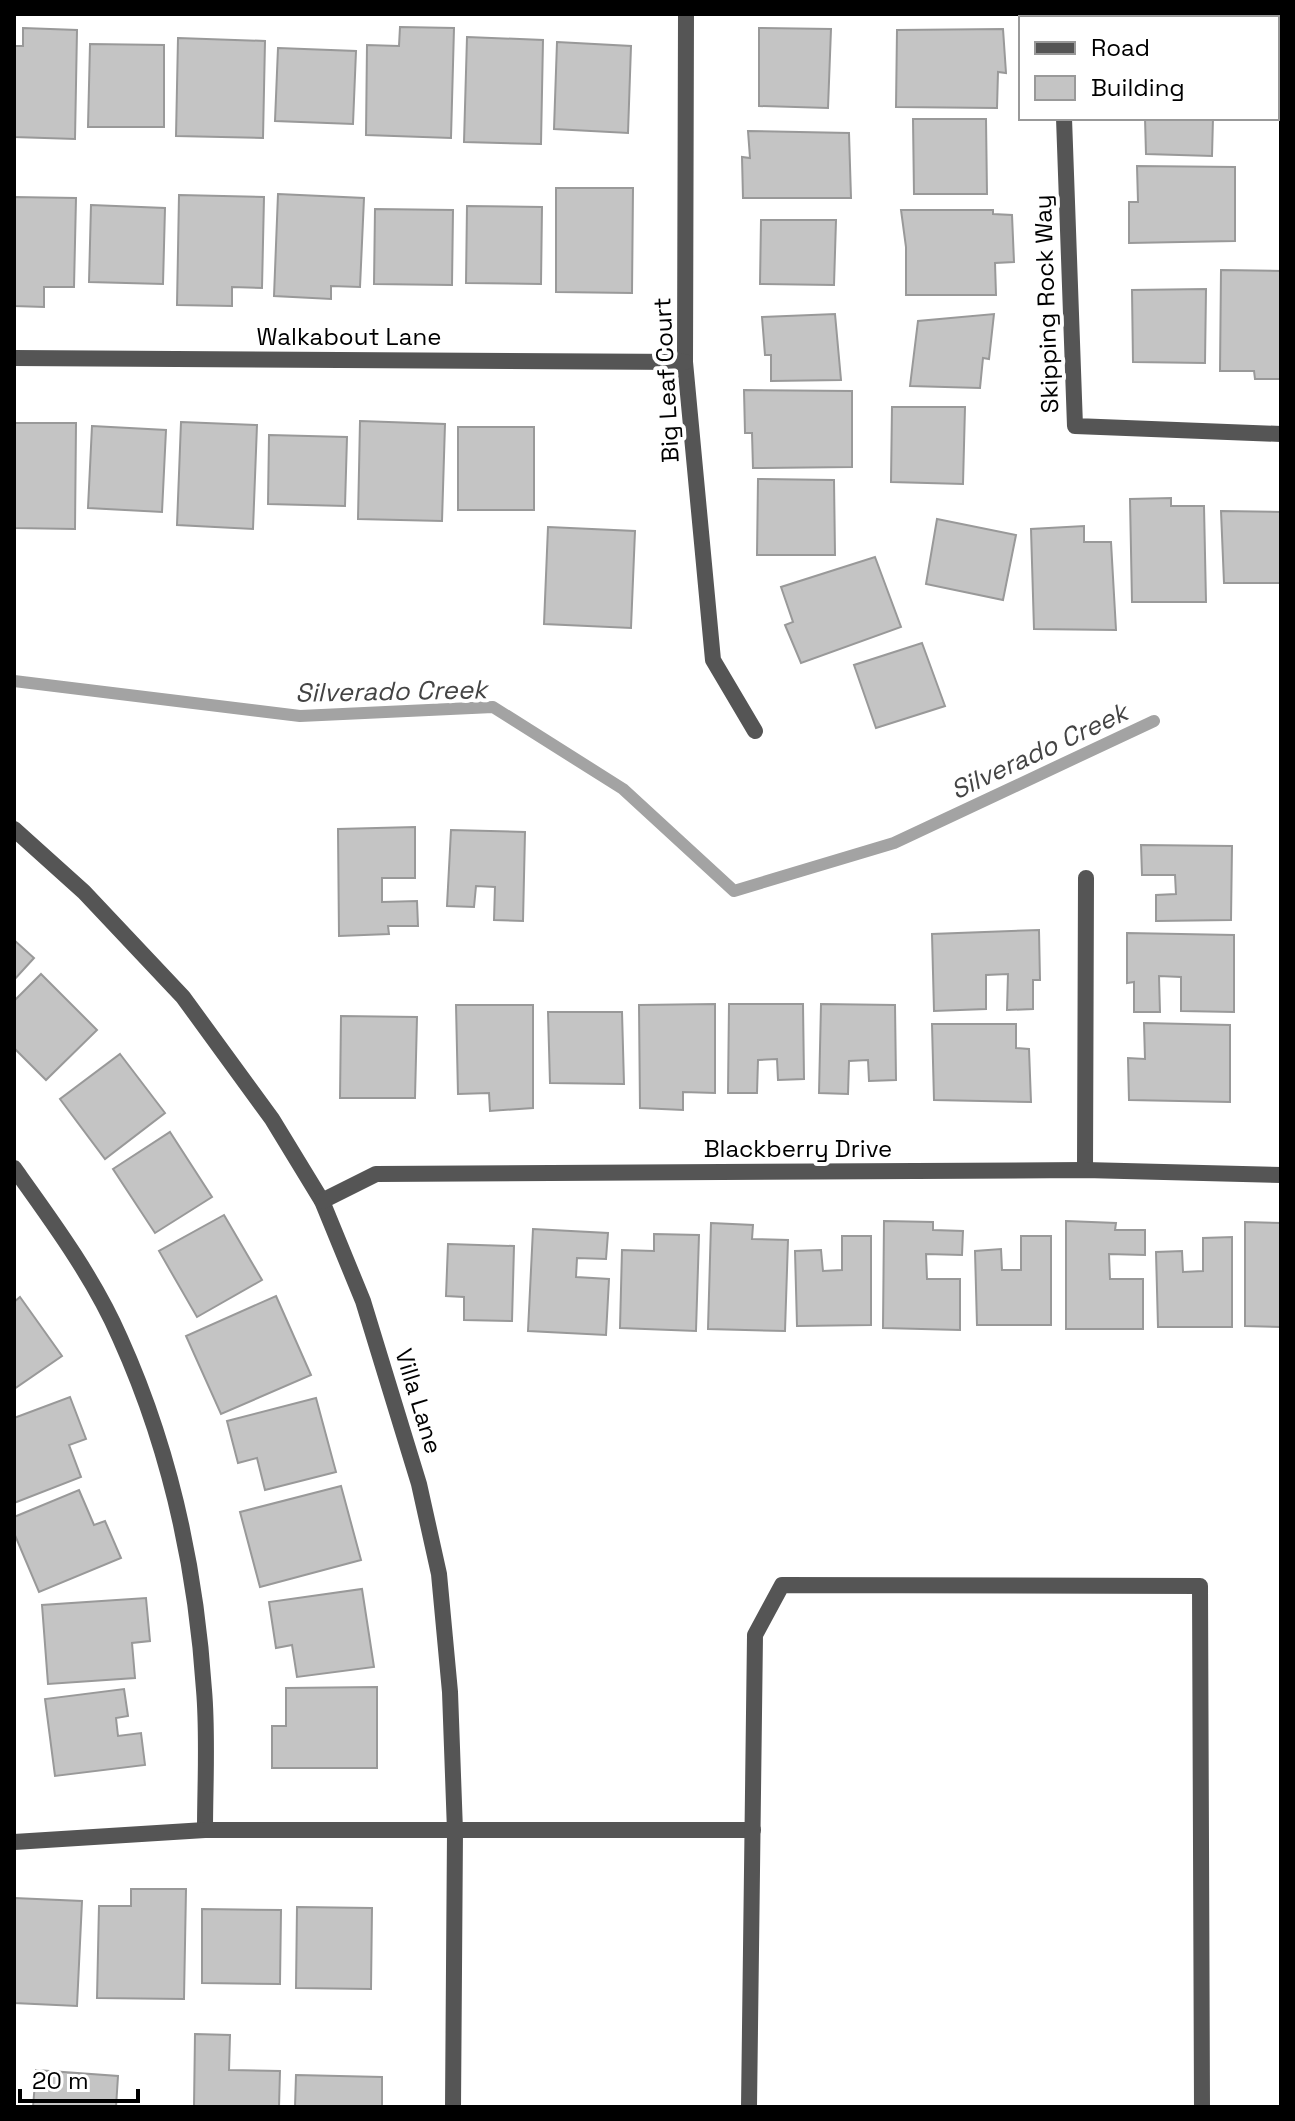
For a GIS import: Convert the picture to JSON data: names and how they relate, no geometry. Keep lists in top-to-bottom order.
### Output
{
  "streets": {
    "street": [
      "Skipping Rock Way",
      "Walkabout Lane",
      "Big Leaf Court",
      "Blackberry Drive",
      "Villa Lane"
    ]
  },
  "crossings": [
    ["Walkabout Lane", "Big Leaf Court"],
    ["Blackberry Drive", "Villa Lane"]
  ],
  "water": ["Silverado Creek"],
  "legend": ["Road", "Building"],
  "scale_bar": "20 m"
}
